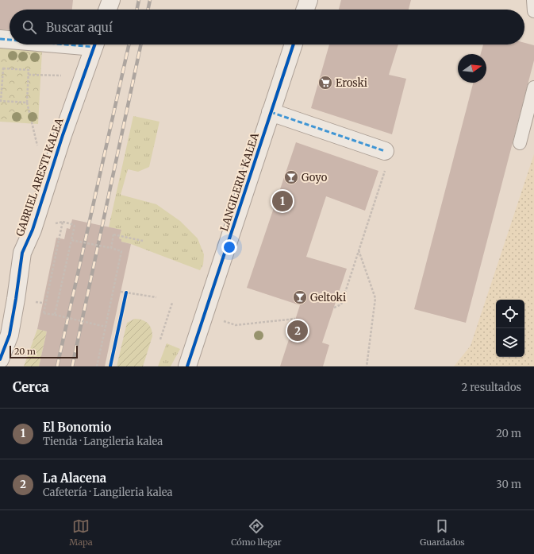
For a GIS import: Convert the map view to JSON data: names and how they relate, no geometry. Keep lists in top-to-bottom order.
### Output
{
  "streets": {
    "street": ["GABRIEL ARESTI KALEA", "LANGILERIA KALEA"]
  },
  "places": {
    "supermarket": ["Eroski"],
    "bar": ["Goyo", "Geltoki"]
  },
  "scale_bar": "20 m",
  "north": "right",
  "page": {
    "search": "Buscar aquí",
    "pins": ["1", "2"],
    "scale": "20 m",
    "heading": ["Cerca", "2 resultados"],
    "list": [
      {
        "mark": "1",
        "name": "El Bonomio",
        "note": "Tienda · Langileria kalea",
        "value": "20 m"
      },
      {
        "mark": "2",
        "name": "La Alacena",
        "note": "Cafetería · Langileria kalea",
        "value": "30 m"
      }
    ],
    "nav": ["Mapa", "Cómo llegar", "Guardados"]
  }
}
